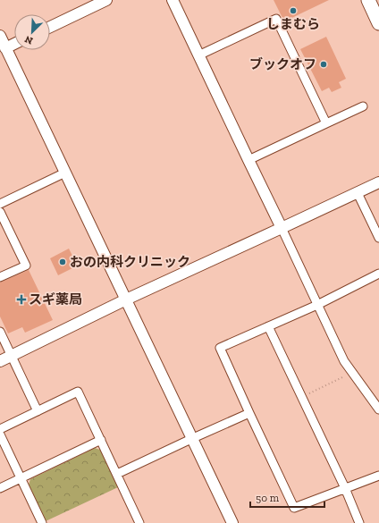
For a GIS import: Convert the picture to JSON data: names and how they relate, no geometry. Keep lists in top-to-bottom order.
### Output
{
  "places": {
    "other": ["しまむら", "ブックオフ", "おの内科クリニック"],
    "health": ["スギ薬局"]
  },
  "scale_bar": "50 m",
  "north": "bottom left"
}
